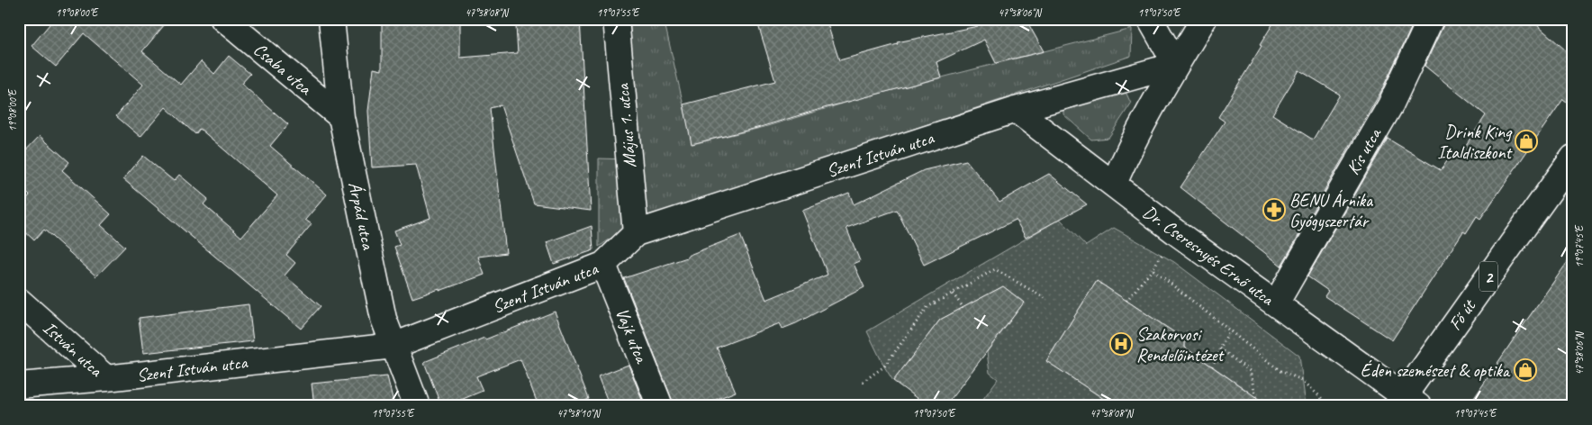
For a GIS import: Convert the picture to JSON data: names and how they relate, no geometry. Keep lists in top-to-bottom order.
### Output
{
  "streets": {
    "street": [
      "Csaba utca",
      "Május 1. utca",
      "Kis utca",
      "Szent István utca",
      "Árpád utca",
      "Dr. Cseresnyés Ernő utca",
      "2",
      "Fő út",
      "Vajk utca",
      "István utca"
    ]
  },
  "crossings": [
    ["Csaba utca", "Árpád utca"],
    ["Május 1. utca", "Szent István utca"],
    ["Kis utca", "Dr. Cseresnyés Ernő utca"],
    ["Szent István utca", "Árpád utca"],
    ["Szent István utca", "Dr. Cseresnyés Ernő utca"],
    ["Szent István utca", "Vajk utca"],
    ["Szent István utca", "István utca"],
    ["Dr. Cseresnyés Ernő utca", "Fő út"]
  ],
  "places": {
    "shop": ["Drink King Italdiszkont", "Éden szemészet & optika"],
    "pharmacy": ["BENU Árnika Gyógyszertár"],
    "hospital": ["Szakorvosi Rendelőintézet"]
  },
  "coordinates": [
    "19°08'00\"E",
    "47°38'08\"N",
    "19°07'55\"E",
    "47°38'06\"N",
    "19°07'50\"E",
    "19°07'45\"E",
    "47°38'10\"N"
  ]
}
